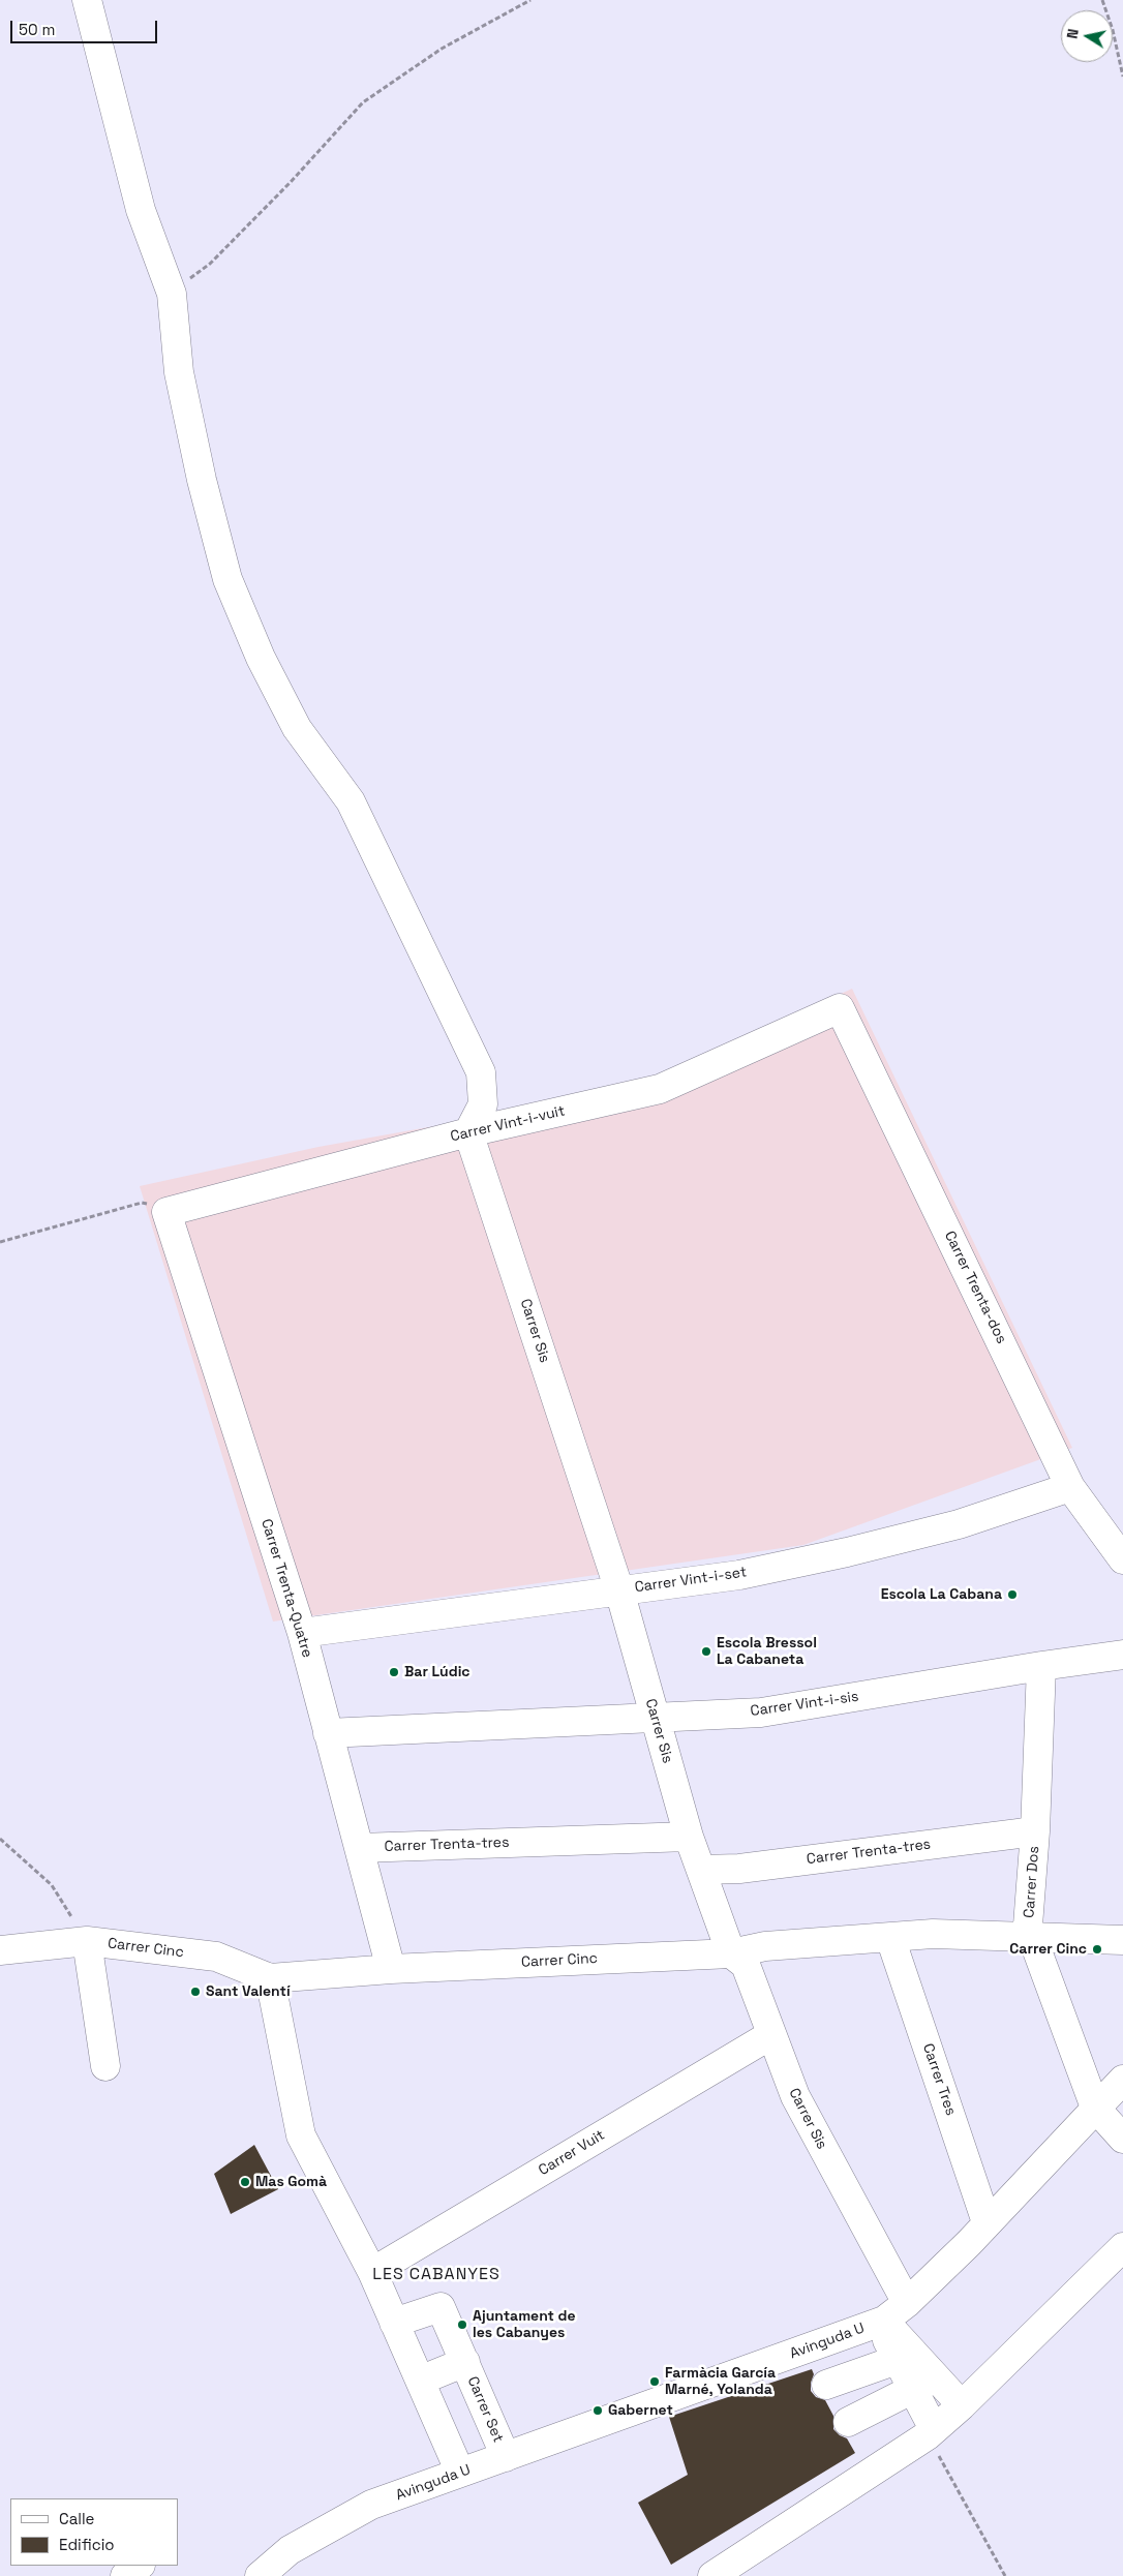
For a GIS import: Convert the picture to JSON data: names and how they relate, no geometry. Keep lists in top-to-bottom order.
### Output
{
  "streets": {
    "street": [
      "Carrer Vint-i-vuit",
      "Carrer Trenta-dos",
      "Carrer Sis",
      "Carrer Vint-i-set",
      "Carrer Trenta-Quatre",
      "Carrer Vint-i-sis",
      "Carrer Trenta-tres",
      "Carrer Dos",
      "Carrer Cinc",
      "Carrer Tres",
      "Carrer Vuit",
      "Avinguda U",
      "Carrer Set"
    ]
  },
  "crossings": [
    ["Carrer Vint-i-vuit", "Carrer Trenta-dos"],
    ["Carrer Vint-i-vuit", "Carrer Sis"],
    ["Carrer Vint-i-vuit", "Carrer Trenta-Quatre"],
    ["Carrer Trenta-dos", "Carrer Vint-i-set"],
    ["Carrer Sis", "Carrer Vint-i-set"],
    ["Carrer Sis", "Carrer Vint-i-sis"],
    ["Carrer Sis", "Carrer Trenta-tres"],
    ["Carrer Sis", "Carrer Cinc"],
    ["Carrer Sis", "Carrer Vuit"],
    ["Carrer Sis", "Avinguda U"],
    ["Carrer Vint-i-set", "Carrer Trenta-Quatre"],
    ["Carrer Trenta-Quatre", "Carrer Vint-i-sis"],
    ["Carrer Trenta-Quatre", "Carrer Trenta-tres"],
    ["Carrer Trenta-Quatre", "Carrer Cinc"],
    ["Carrer Vint-i-sis", "Carrer Dos"],
    ["Carrer Trenta-tres", "Carrer Dos"],
    ["Carrer Dos", "Carrer Cinc"],
    ["Carrer Dos", "Avinguda U"],
    ["Carrer Cinc", "Carrer Tres"],
    ["Carrer Tres", "Avinguda U"],
    ["Avinguda U", "Carrer Set"]
  ],
  "districts": ["LES CABANYES"],
  "places": [
    "Escola La Cabana",
    "Escola Bressol La Cabaneta",
    "Bar Lúdic",
    "Carrer Cinc",
    "Sant Valentí",
    "Mas Gomà",
    "Ajuntament de les Cabanyes",
    "Farmàcia García Marné, Yolanda",
    "Gabernet"
  ],
  "legend": ["Calle", "Edificio"],
  "scale_bar": "50 m",
  "north": "left"
}
